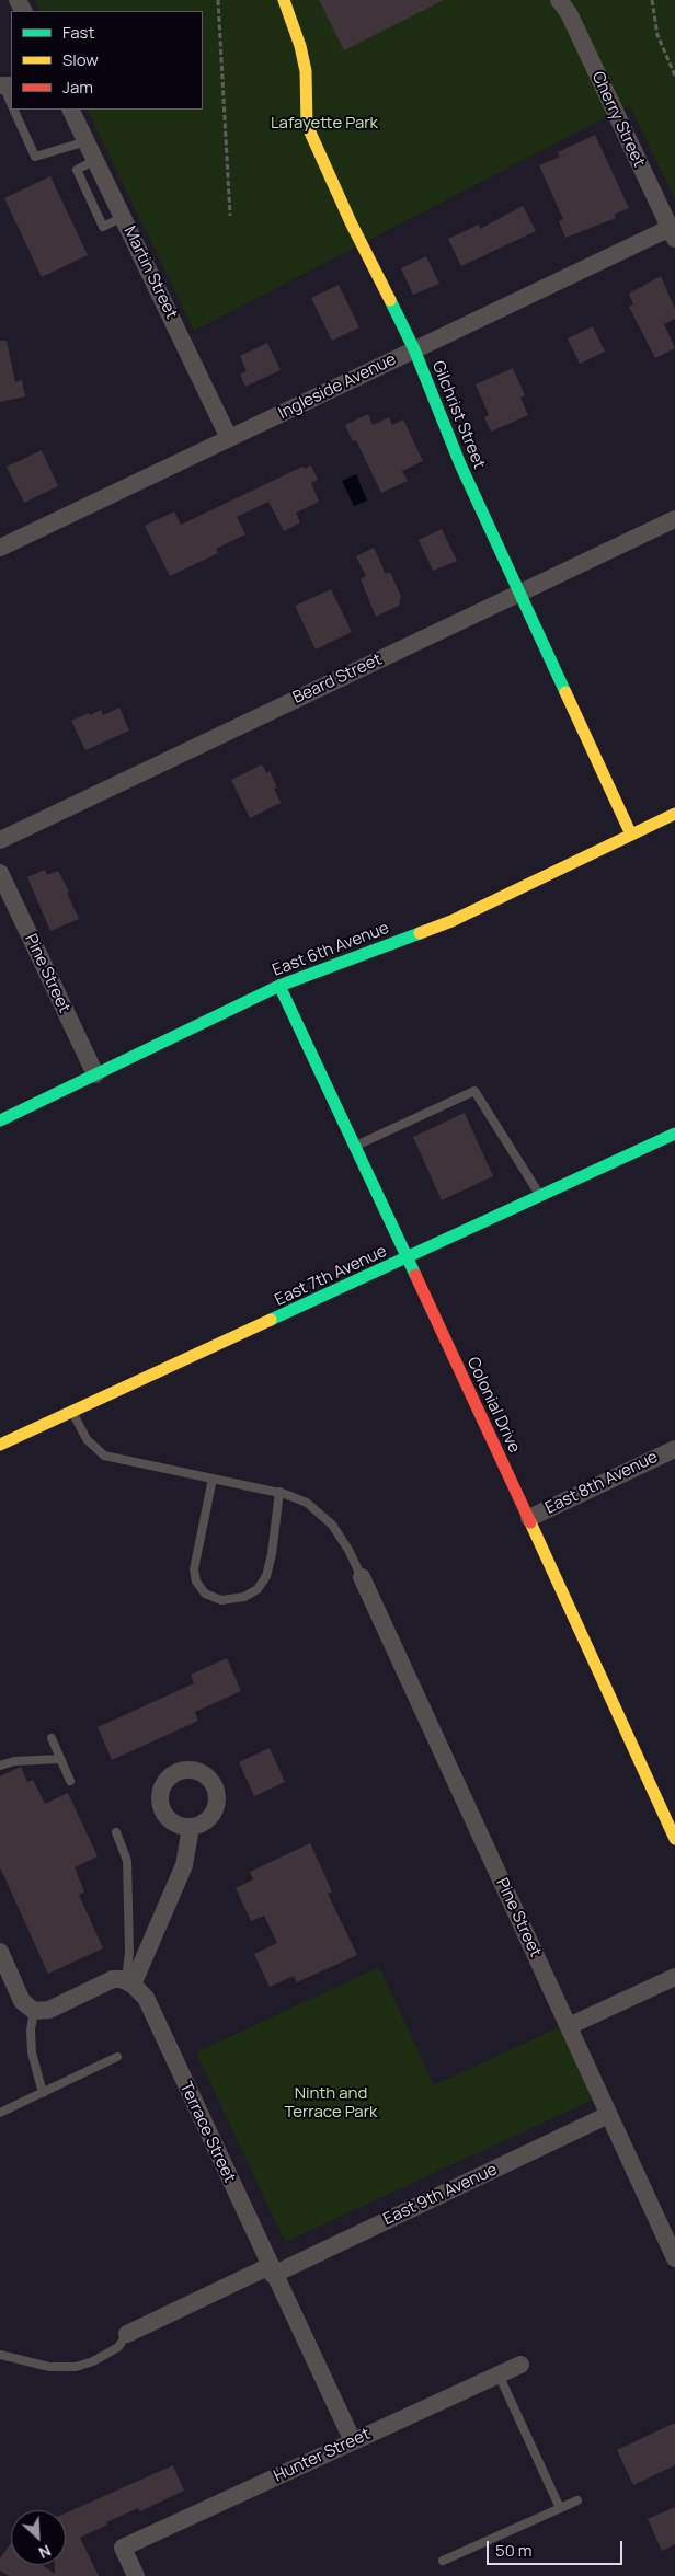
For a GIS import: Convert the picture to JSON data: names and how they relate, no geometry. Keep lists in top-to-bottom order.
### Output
{
  "streets": {
    "street": [
      "Cherry Street",
      "Martin Street",
      "Ingleside Avenue",
      "Gilchrist Street",
      "Beard Street",
      "East 6th Avenue",
      "Pine Street",
      "East 7th Avenue",
      "Colonial Drive",
      "East 8th Avenue",
      "Terrace Street",
      "East 9th Avenue",
      "Hunter Street"
    ]
  },
  "crossings": [
    ["Cherry Street", "Ingleside Avenue"],
    ["Martin Street", "Ingleside Avenue"],
    ["Ingleside Avenue", "Gilchrist Street"],
    ["Gilchrist Street", "Beard Street"],
    ["Gilchrist Street", "East 6th Avenue"],
    ["East 6th Avenue", "Pine Street"],
    ["East 6th Avenue", "Colonial Drive"],
    ["Pine Street", "East 9th Avenue"],
    ["East 7th Avenue", "Colonial Drive"],
    ["Colonial Drive", "East 8th Avenue"],
    ["Terrace Street", "East 9th Avenue"],
    ["Terrace Street", "Hunter Street"]
  ],
  "parks": ["Lafayette Park", "Ninth and Terrace Park"],
  "legend": ["Fast", "Slow", "Jam"],
  "scale_bar": "50 m",
  "north": "bottom right"
}
